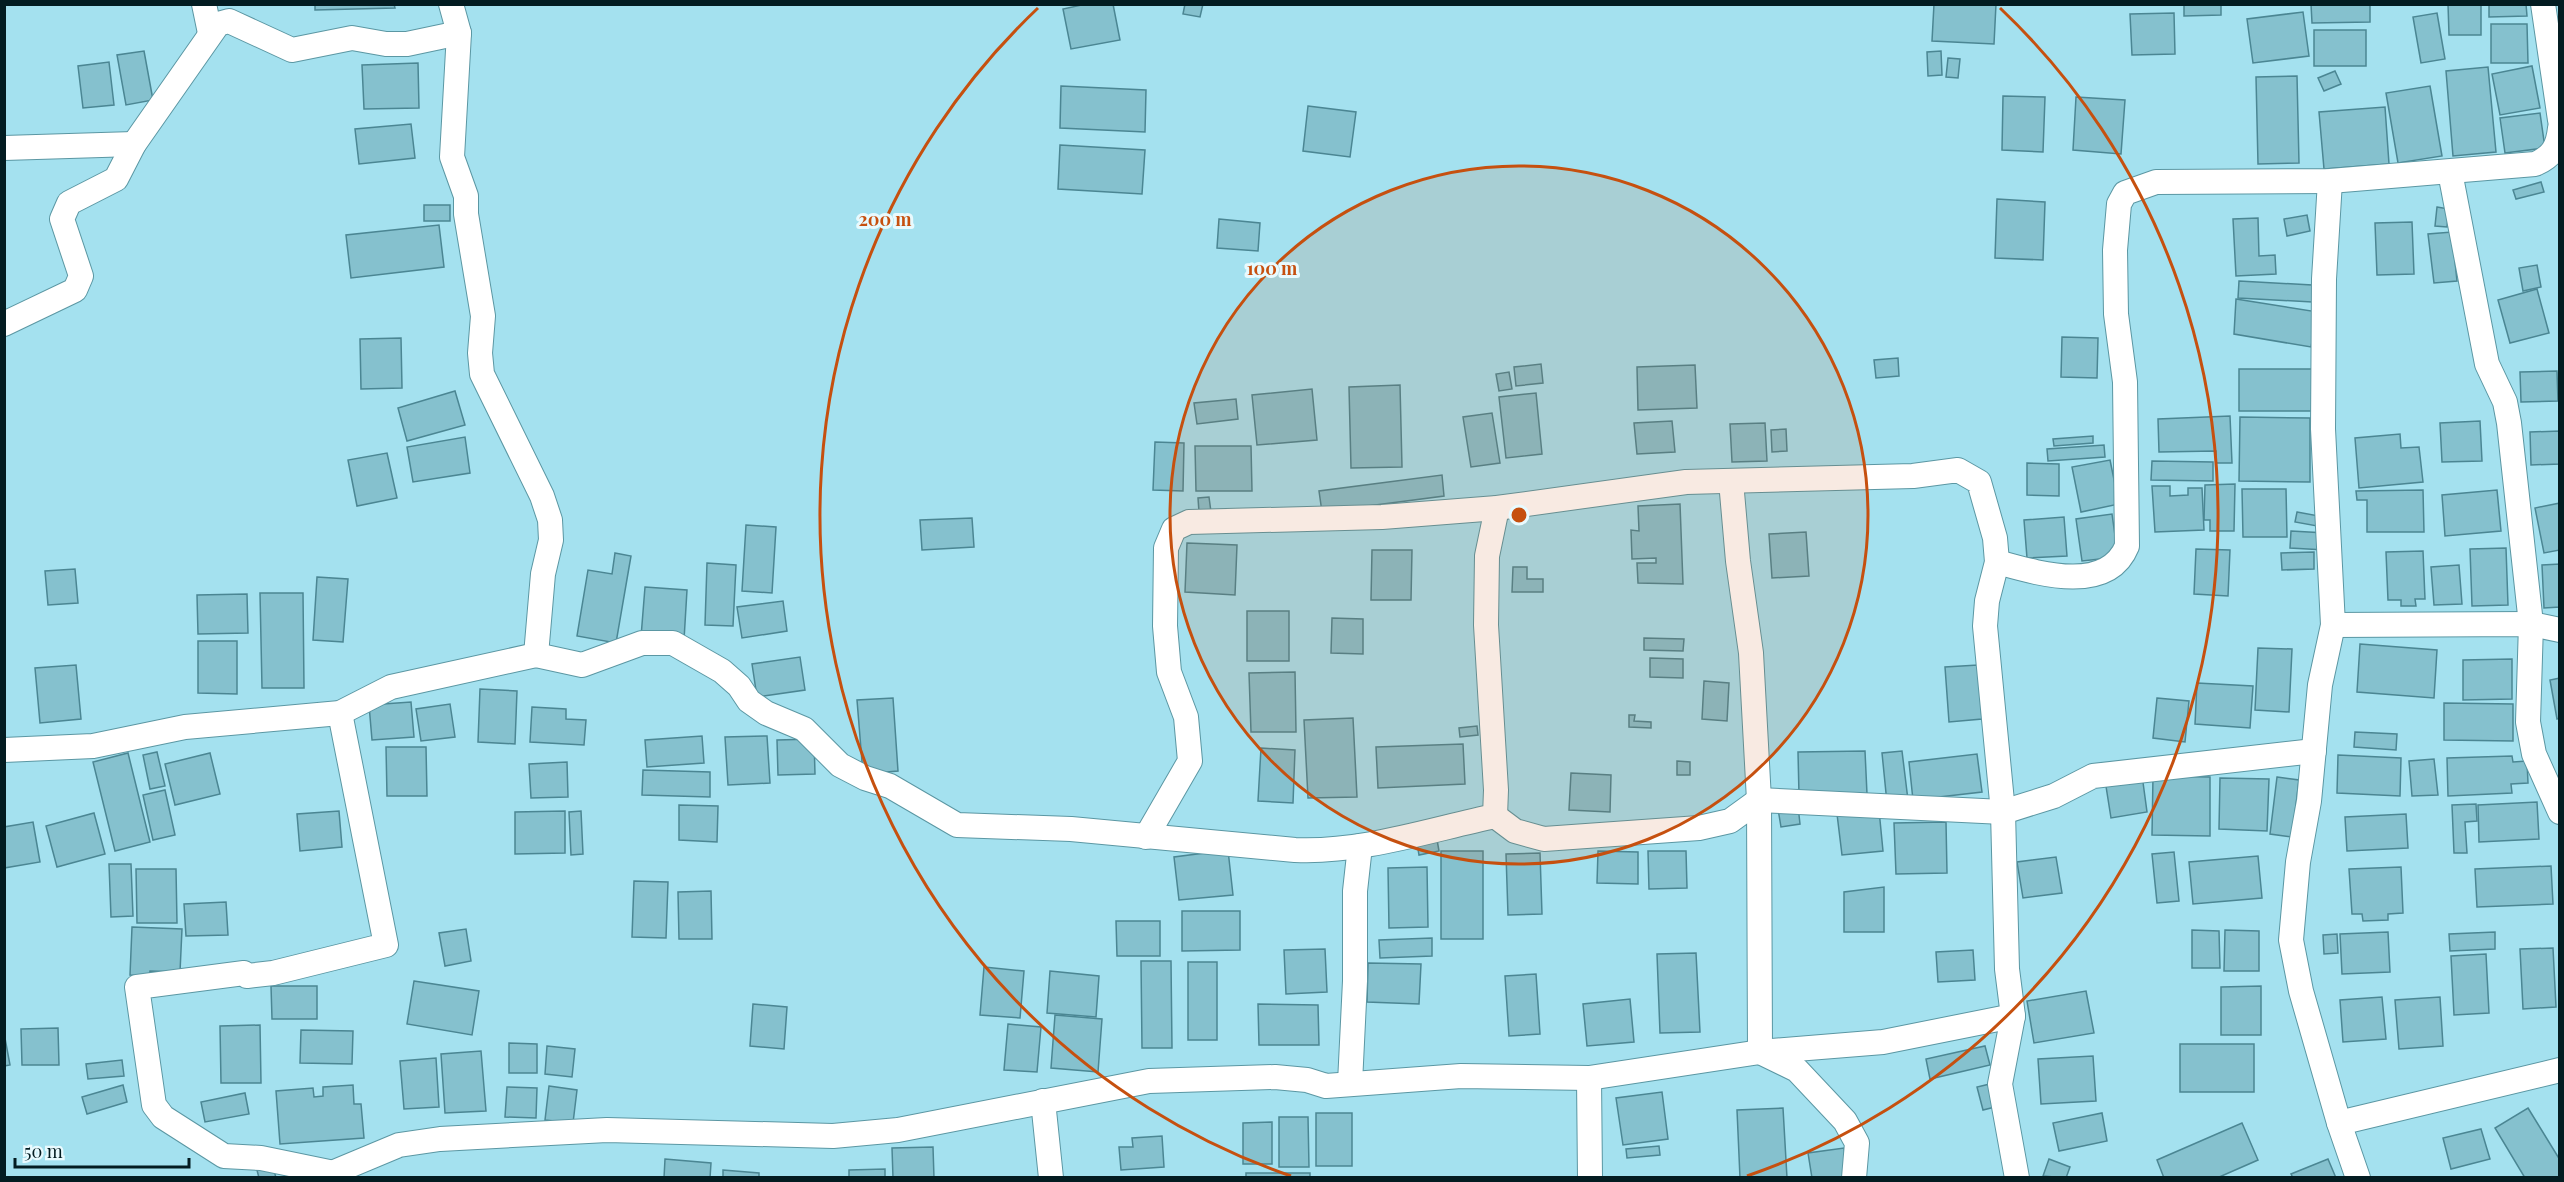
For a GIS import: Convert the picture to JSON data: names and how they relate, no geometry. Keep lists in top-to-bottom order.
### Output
{
  "scale_bar": "50 m",
  "rings": ["200 m", "100 m"]
}
